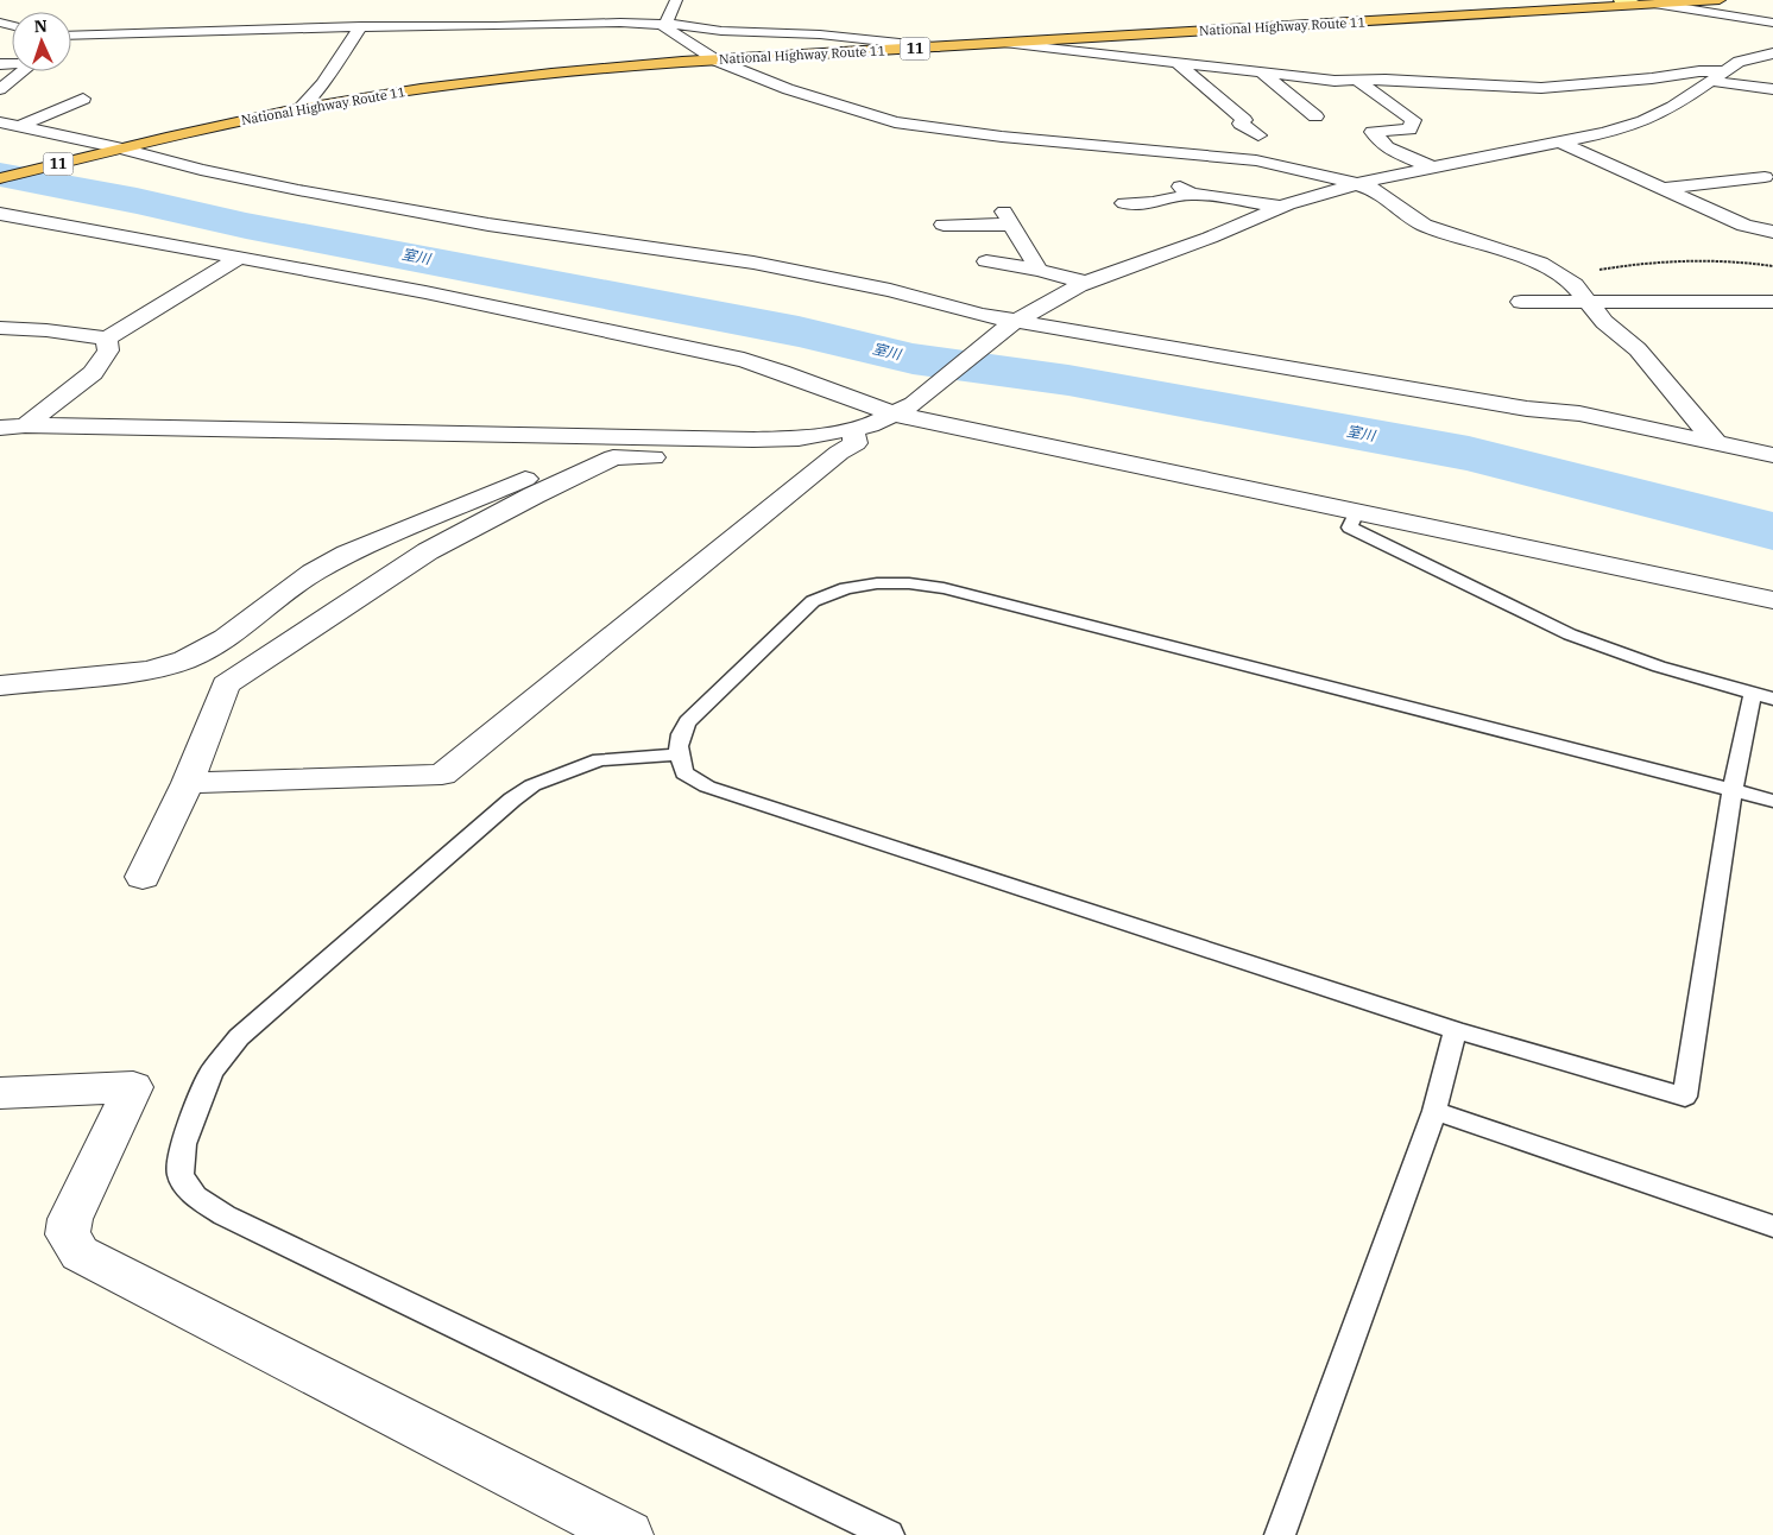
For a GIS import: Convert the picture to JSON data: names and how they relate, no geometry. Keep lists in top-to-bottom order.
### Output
{
  "streets": {
    "highway": ["National Highway Route 11", "11"]
  },
  "water": ["室川"],
  "north": "top"
}
